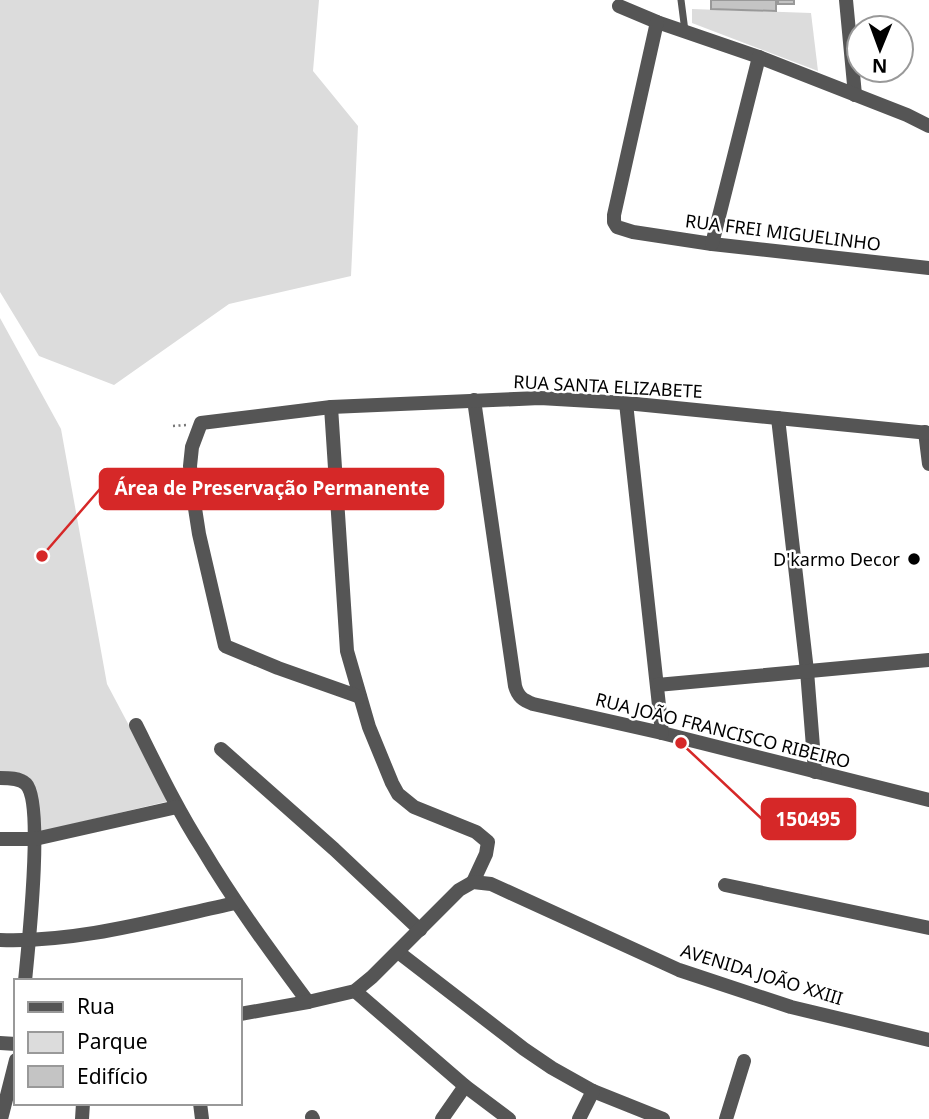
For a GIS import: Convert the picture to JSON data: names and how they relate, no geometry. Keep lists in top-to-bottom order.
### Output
{
  "streets": {
    "street": [
      "RUA FREI MIGUELINHO",
      "RUA SANTA ELIZABETE",
      "RUA JOÃO FRANCISCO RIBEIRO",
      "AVENIDA JOÃO XXIII"
    ]
  },
  "crossings": [
    ["RUA SANTA ELIZABETE", "RUA JOÃO FRANCISCO RIBEIRO"]
  ],
  "places": ["Área de Preservação Permanente", "D'karmo Decor", "150495"],
  "legend": ["Rua", "Parque", "Edifício"],
  "north": "bottom"
}
